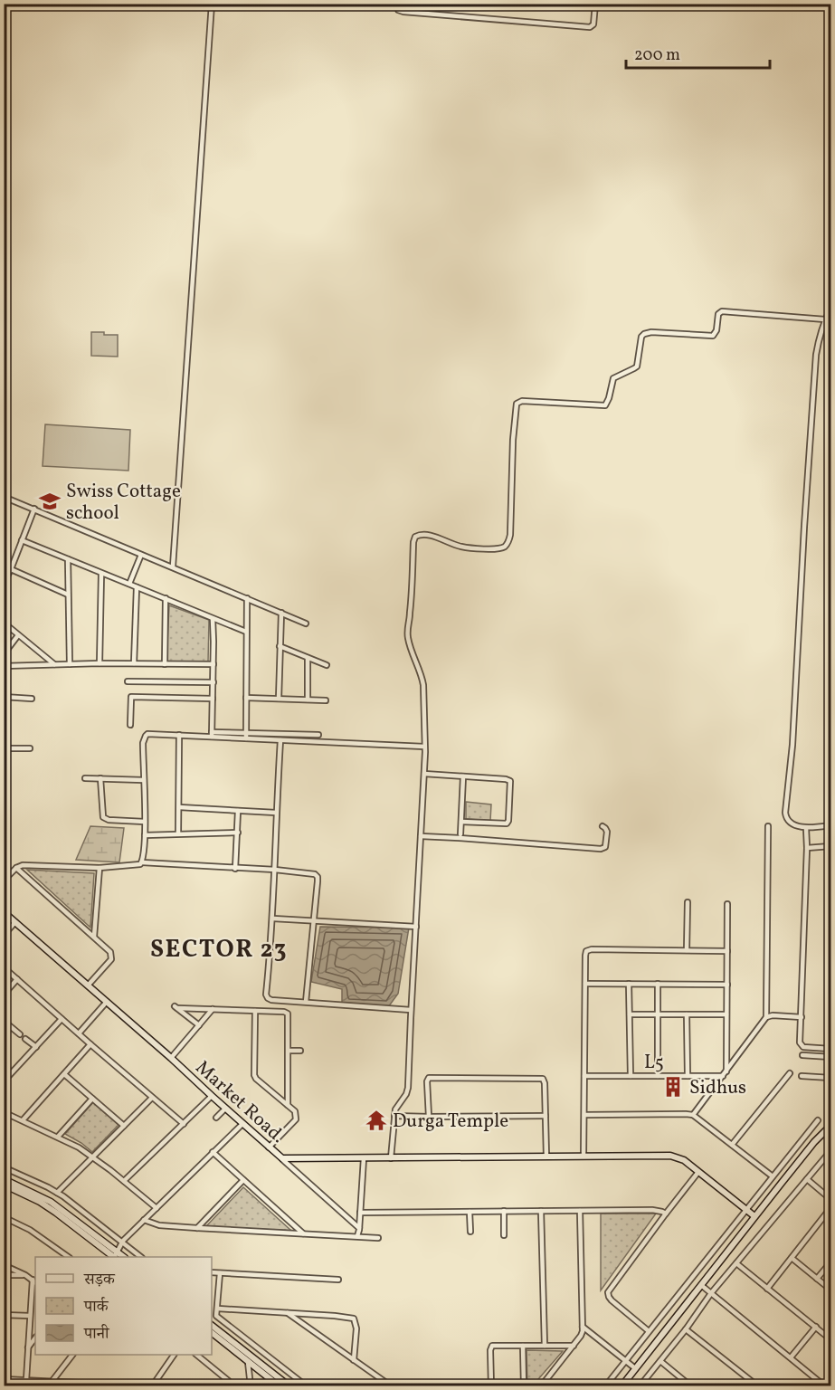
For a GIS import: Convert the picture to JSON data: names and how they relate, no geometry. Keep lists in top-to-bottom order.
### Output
{
  "streets": {
    "street": ["L5", "Market Road."]
  },
  "districts": ["SECTOR 23"],
  "places": {
    "school or university": ["Swiss Cottage school"],
    "building": ["Sidhus"],
    "temple": ["Durga Temple"]
  },
  "legend": ["सड़क", "पार्क", "पानी"],
  "scale_bar": "200 m"
}
